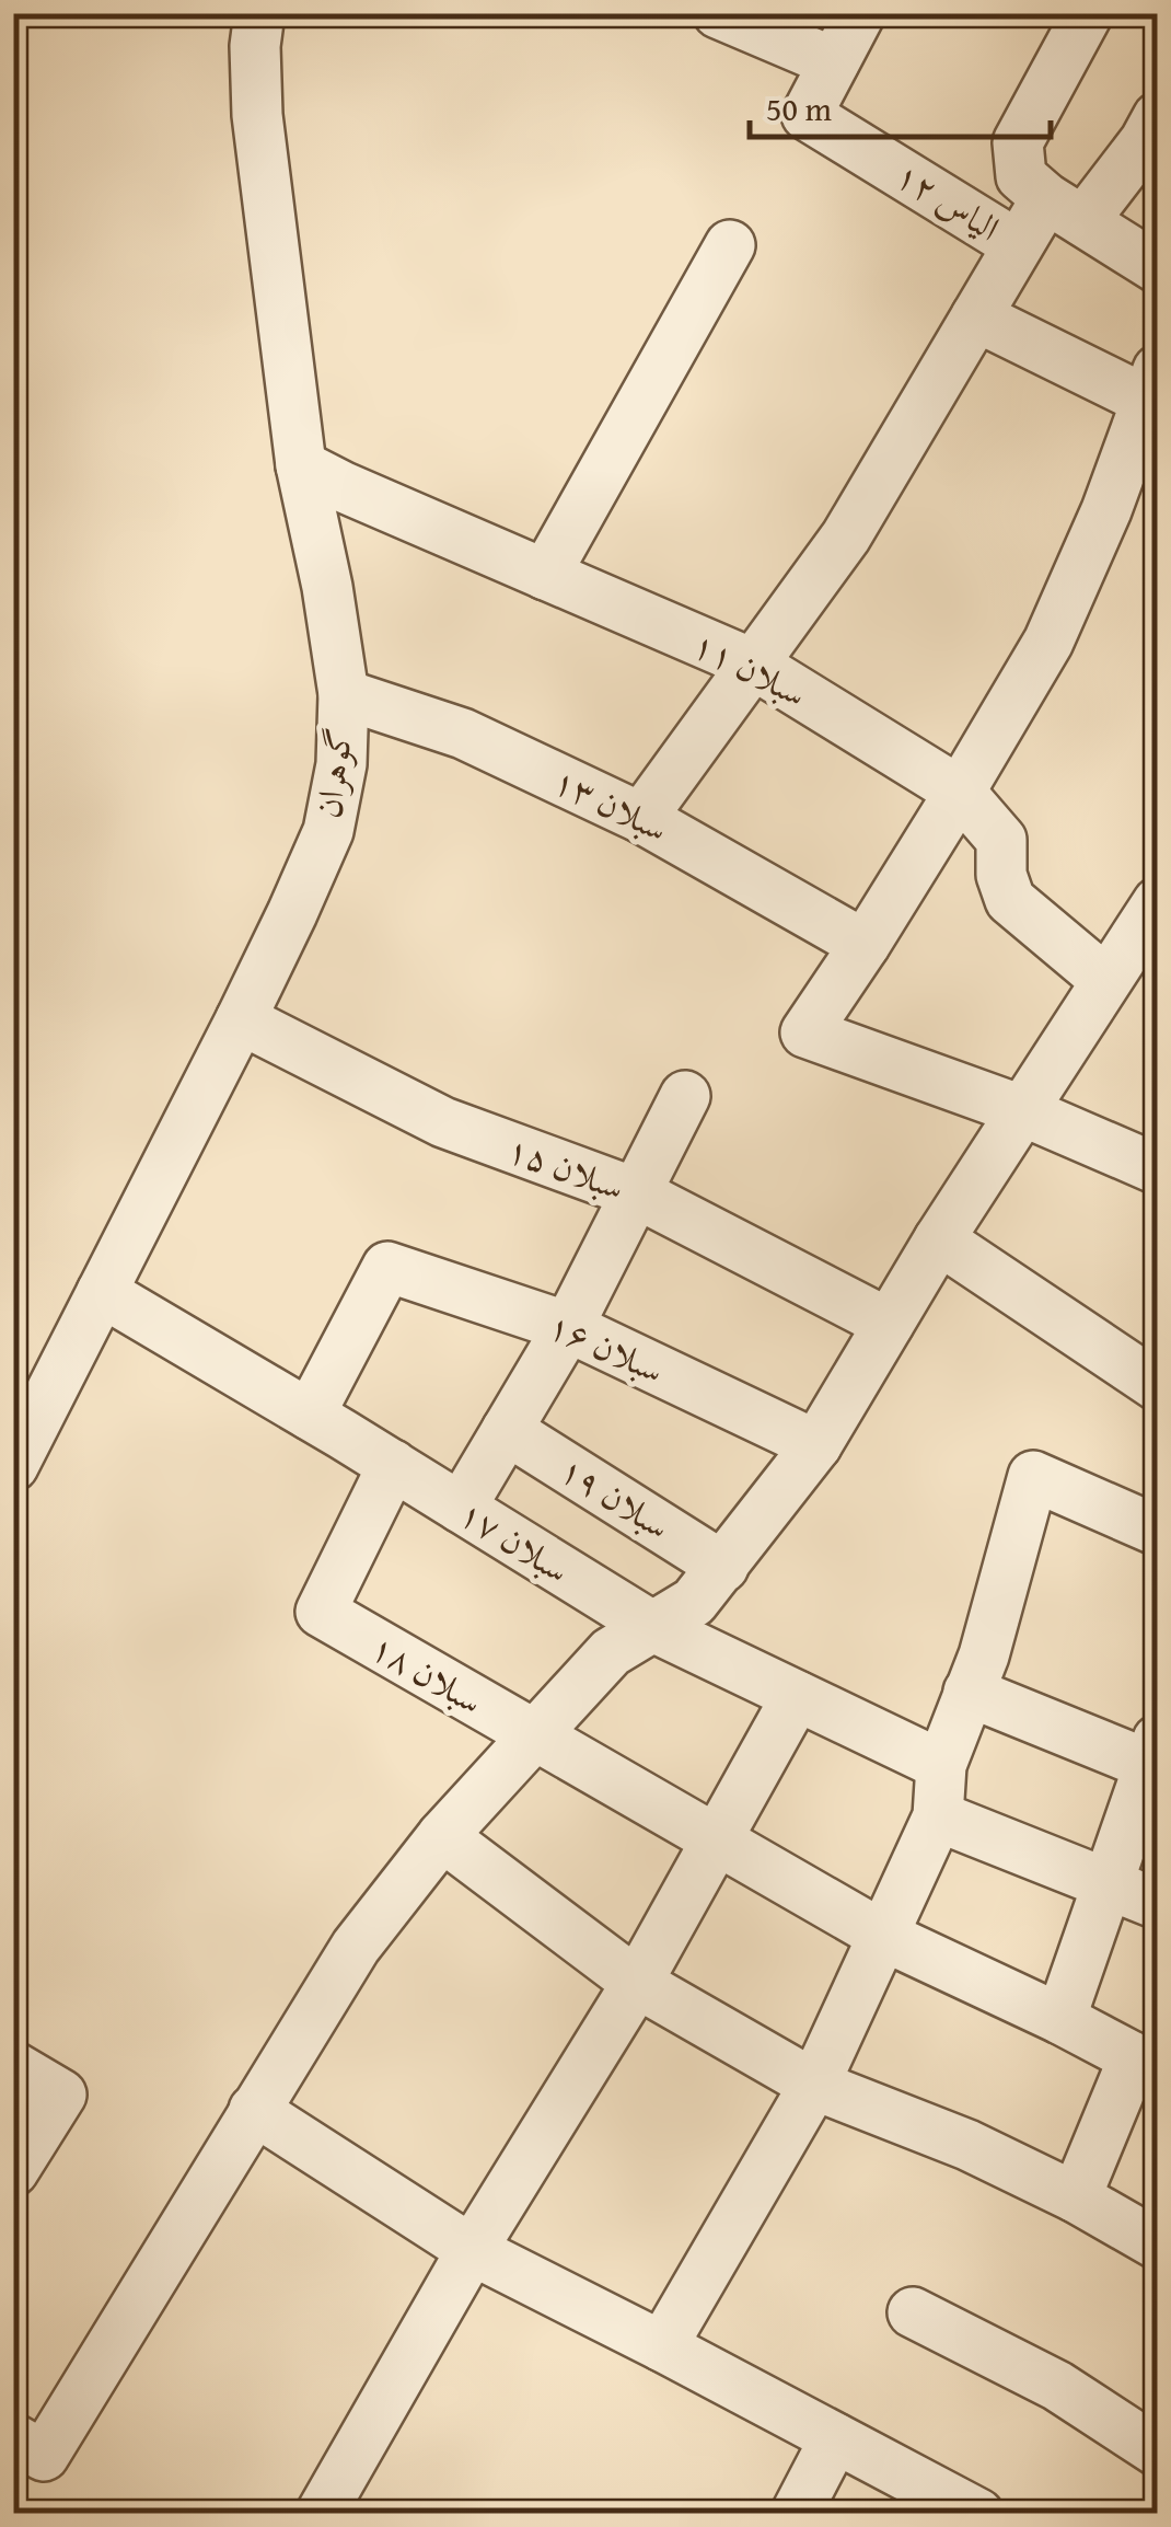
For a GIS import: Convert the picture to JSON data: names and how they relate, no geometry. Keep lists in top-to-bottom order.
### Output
{
  "streets": {
    "street": [
      "الیاس ۱۲",
      "سبلان ۱۱",
      "گوهران",
      "سبلان ۱۳",
      "سبلان ۱۵",
      "سبلان ۱۶",
      "سبلان ۱۹",
      "سبلان ۱۷",
      "سبلان ۱۸"
    ]
  },
  "crossings": [
    ["سبلان ۱۱", "گوهران"],
    ["گوهران", "سبلان ۱۳"],
    ["گوهران", "سبلان ۱۵"],
    ["گوهران", "سبلان ۱۷"],
    ["سبلان ۱۶", "سبلان ۱۷"],
    ["سبلان ۱۷", "سبلان ۱۸"]
  ],
  "scale_bar": "50 m"
}
